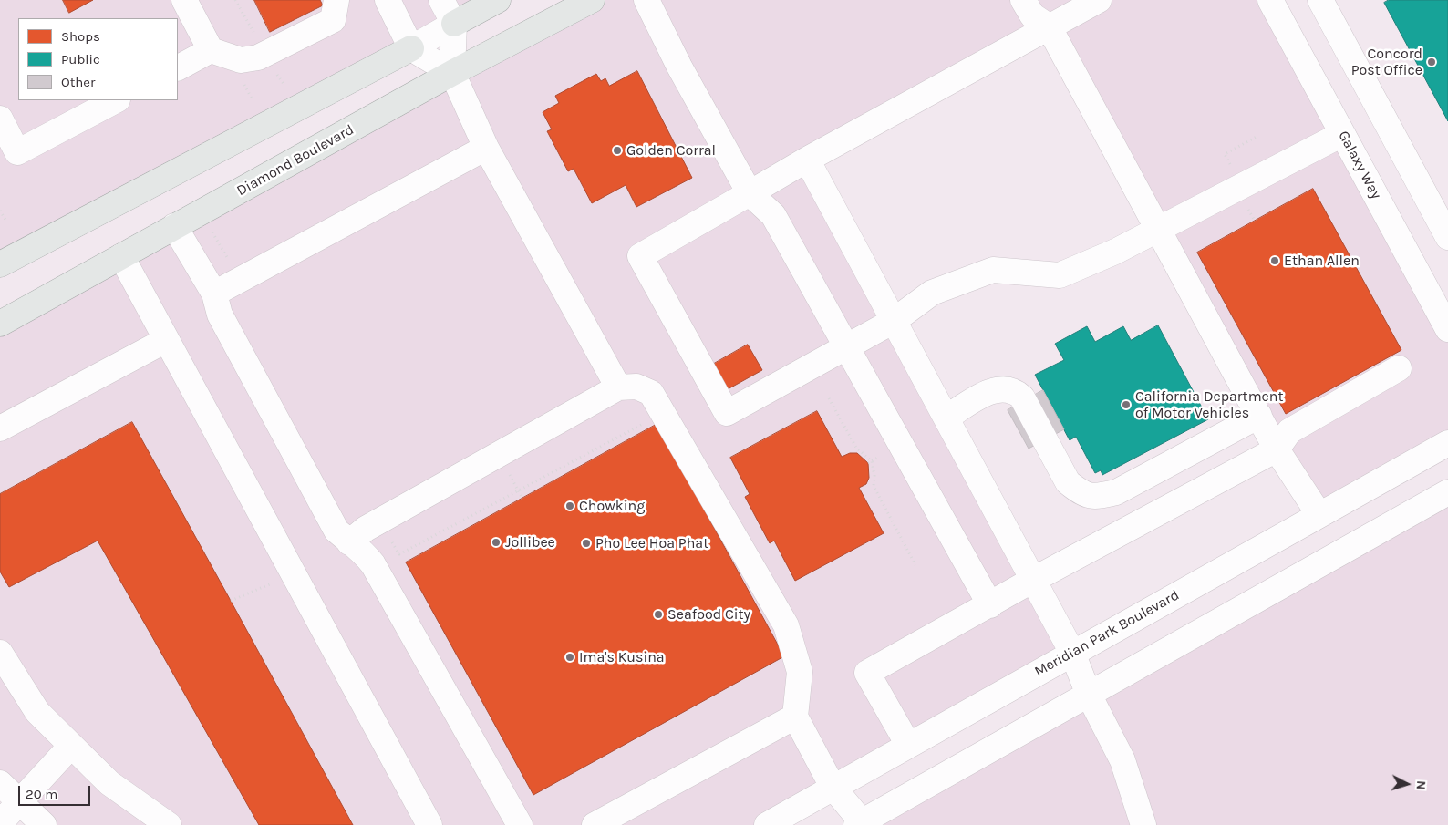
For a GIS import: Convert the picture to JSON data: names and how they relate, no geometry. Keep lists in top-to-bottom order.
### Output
{
  "streets": {
    "main road": ["Diamond Boulevard"],
    "street": ["Galaxy Way", "Meridian Park Boulevard"]
  },
  "places": [
    "Concord Post Office",
    "Golden Corral",
    "Ethan Allen",
    "California Department of Motor Vehicles",
    "Chowking",
    "Jollibee",
    "Pho Lee Hoa Phat",
    "Seafood City",
    "Ima's Kusina"
  ],
  "legend": ["Shops", "Public", "Other"],
  "scale_bar": "20 m",
  "north": "right"
}
